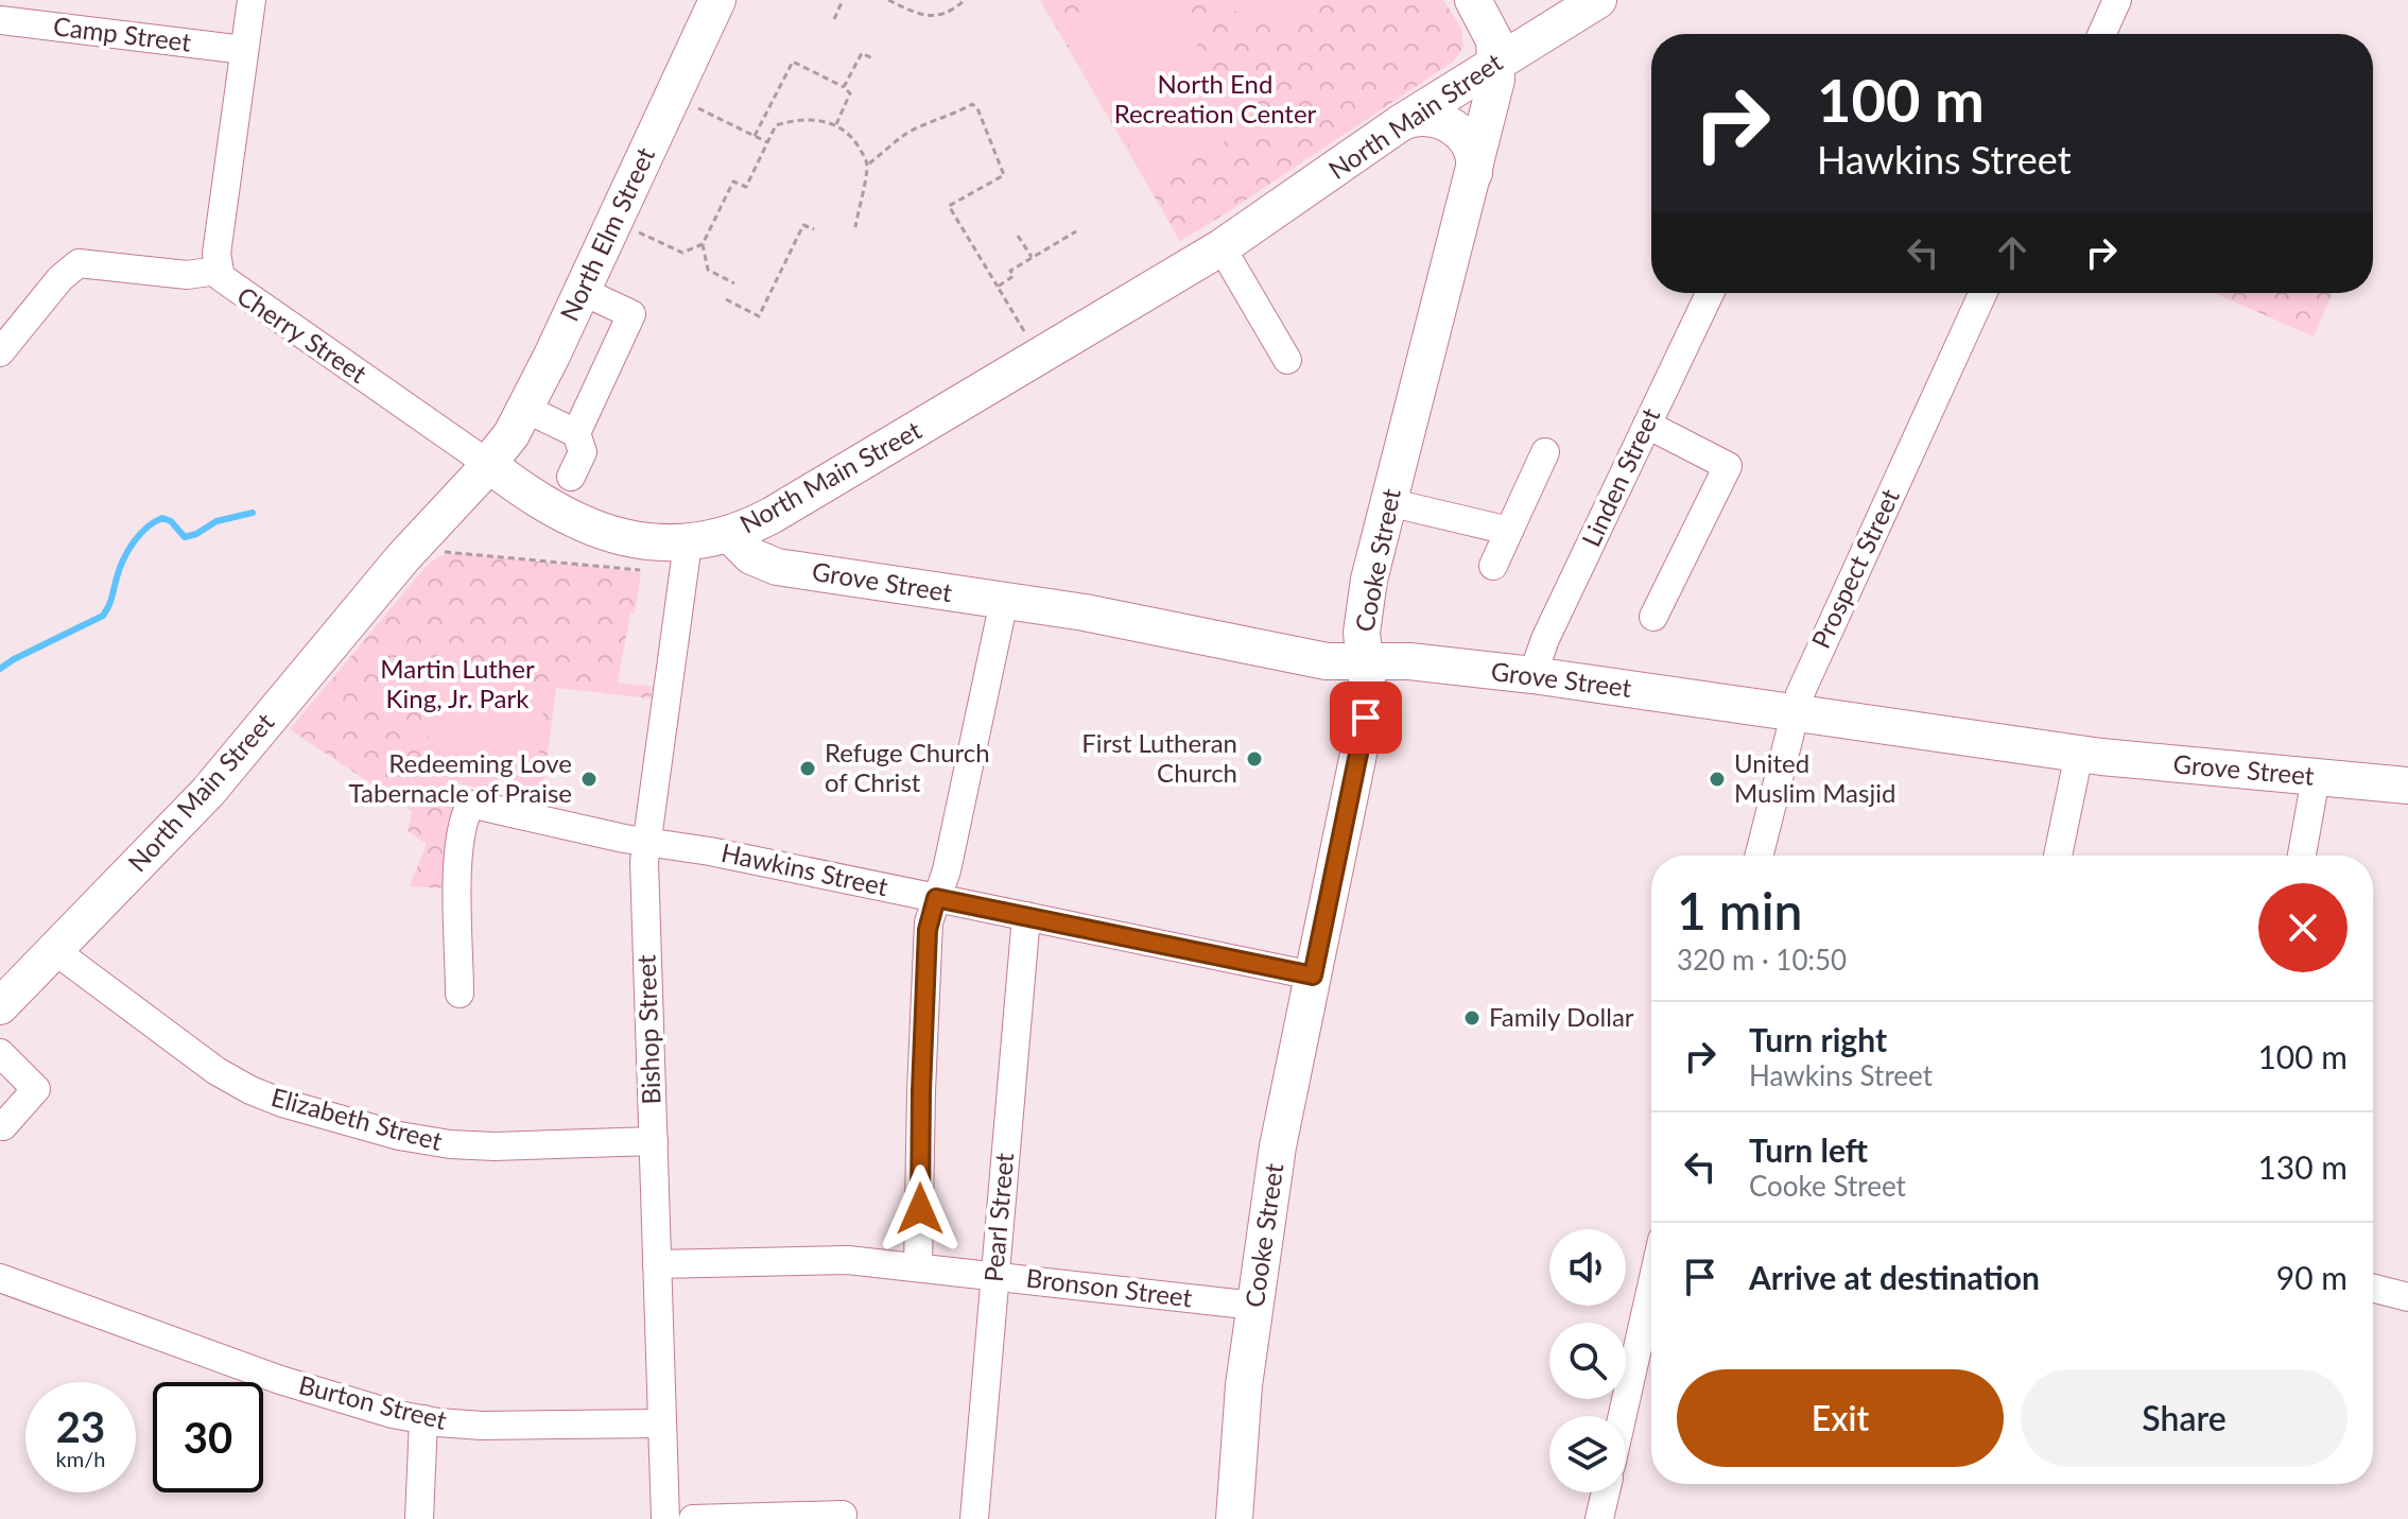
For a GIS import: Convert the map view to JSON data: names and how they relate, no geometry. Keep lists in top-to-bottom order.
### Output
{
  "streets": {
    "main road": [
      "North Main Street",
      "North Elm Street",
      "Cooke Street",
      "Grove Street"
    ],
    "street": [
      "Camp Street",
      "Cherry Street",
      "Linden Street",
      "Prospect Street",
      "Hawkins Street",
      "Bishop Street",
      "Elizabeth Street",
      "Pearl Street",
      "Bronson Street",
      "Burton Street"
    ]
  },
  "crossings": [
    ["Camp Street", "Cherry Street"],
    ["North Main Street", "North Elm Street"],
    ["North Main Street", "Cherry Street"],
    ["North Main Street", "Cooke Street"],
    ["North Main Street", "Grove Street"],
    ["North Main Street", "Bishop Street"],
    ["North Main Street", "Elizabeth Street"],
    ["North Elm Street", "Cherry Street"],
    ["Linden Street", "Grove Street"],
    ["Cooke Street", "Grove Street"],
    ["Cooke Street", "Hawkins Street"],
    ["Cooke Street", "Bronson Street"],
    ["Prospect Street", "Grove Street"],
    ["Hawkins Street", "Bishop Street"],
    ["Hawkins Street", "Pearl Street"],
    ["Bishop Street", "Elizabeth Street"],
    ["Bishop Street", "Bronson Street"],
    ["Bishop Street", "Burton Street"],
    ["Pearl Street", "Bronson Street"]
  ],
  "parks": ["North End Recreation Center", "Martin Luther King, Jr. Park"],
  "places": [
    "First Lutheran Church",
    "Refuge Church of Christ",
    "Redeeming Love Tabernacle of Praise",
    "United Muslim Masjid",
    "Family Dollar"
  ],
  "page": {
    "turn": ["100 m", "Hawkins Street"],
    "heading": ["1 min", "320 m · 10:50"],
    "list": [
      {
        "name": "Turn right",
        "note": "Hawkins Street",
        "value": "100 m"
      },
      {
        "name": "Turn left",
        "note": "Cooke Street",
        "value": "130 m"
      },
      {
        "name": "Arrive at destination",
        "value": "90 m"
      }
    ],
    "buttons": ["Exit", "Share"],
    "speed": "23 km/h",
    "limit": "30"
  }
}
